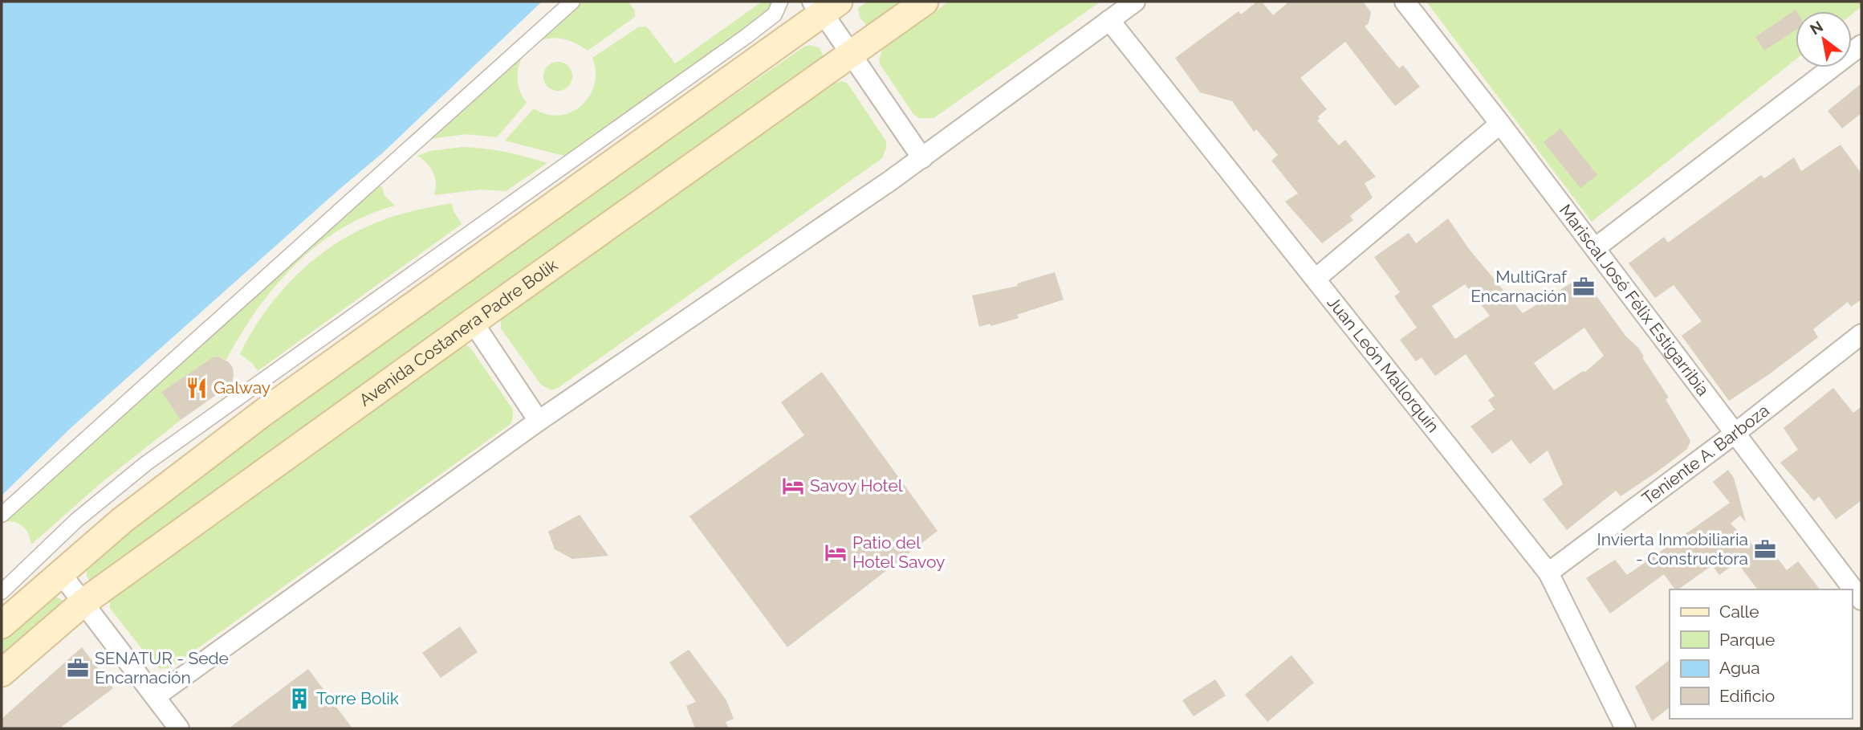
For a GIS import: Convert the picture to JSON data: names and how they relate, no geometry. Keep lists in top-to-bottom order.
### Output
{
  "streets": {
    "main road": ["Avenida Costanera Padre Bolik"],
    "street": ["Mariscal José Félix Estigarribia", "Juan León Mallorquín", "Teniente A. Barboza"]
  },
  "crossings": [
    ["Mariscal José Félix Estigarribia", "Teniente A. Barboza"],
    ["Juan León Mallorquín", "Teniente A. Barboza"]
  ],
  "places": {
    "office": ["MultiGraf Encarnación", "Invierta Inmobiliaria - Constructora", "SENATUR - Sede Encarnación"],
    "restaurant": ["Galway"],
    "hotel": ["Savoy Hotel", "Patio del Hotel Savoy"],
    "building": ["Torre Bolik"]
  },
  "legend": [
    "Calle",
    "Parque",
    "Agua",
    "Edificio"
  ],
  "north": "top left"
}
